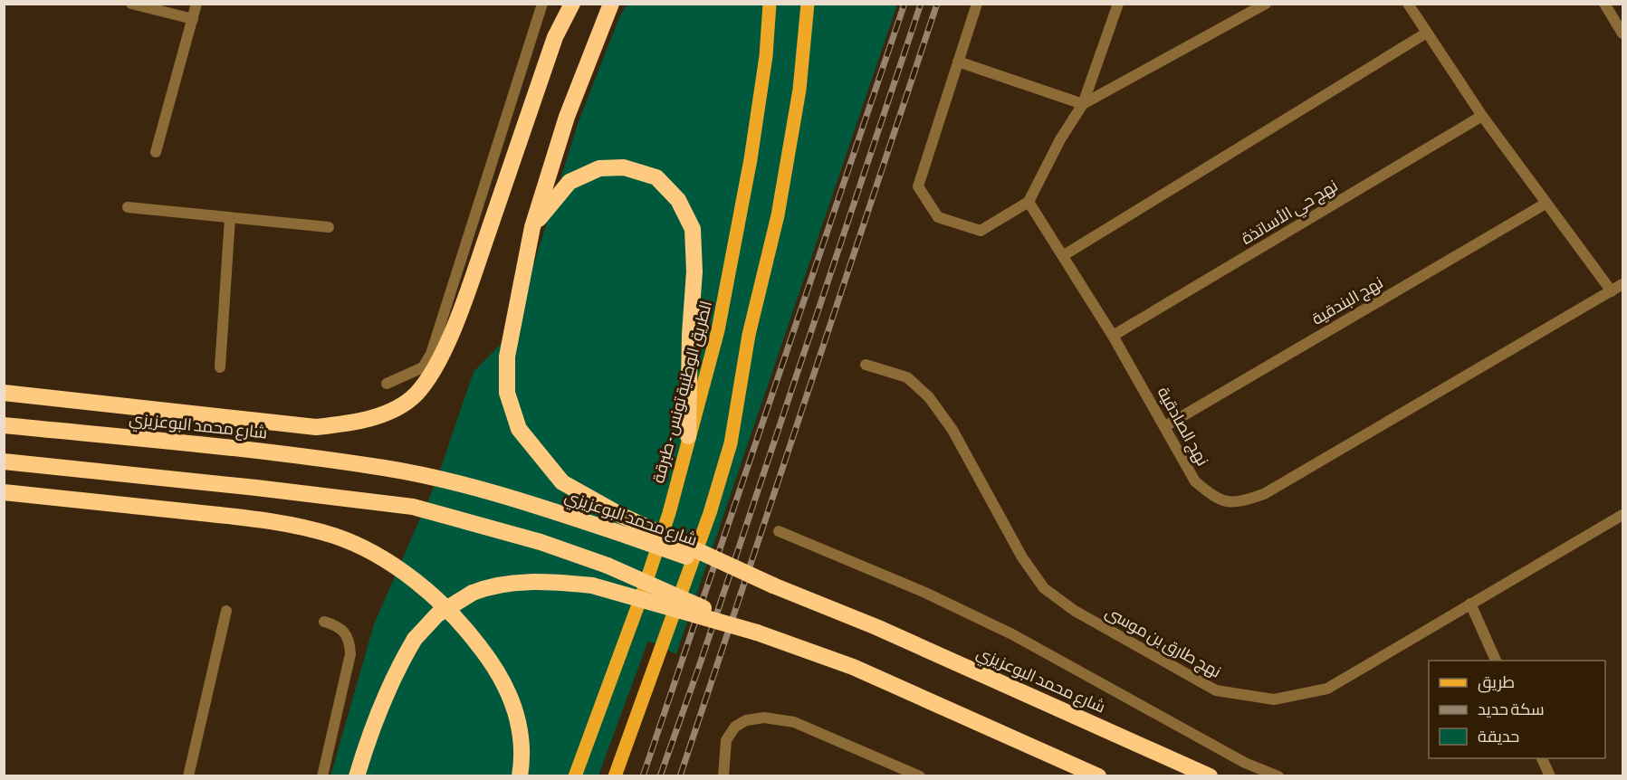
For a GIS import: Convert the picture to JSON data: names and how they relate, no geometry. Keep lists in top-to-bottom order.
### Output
{
  "streets": {
    "highway": ["شارع محمد البوعزيزي"],
    "main road": ["الطريق الوطنية تونس - طبرقة"],
    "street": [
      "نهج حي الأساتذة",
      "نهج البندقية",
      "نهج الصادقية",
      "نهج طارق بن موسى"
    ]
  },
  "crossings": [
    ["نهج حي الأساتذة", "نهج الصادقية"],
    ["نهج البندقية", "نهج الصادقية"]
  ],
  "legend": ["طريق", "سكة حديد", "حديقة"]
}
